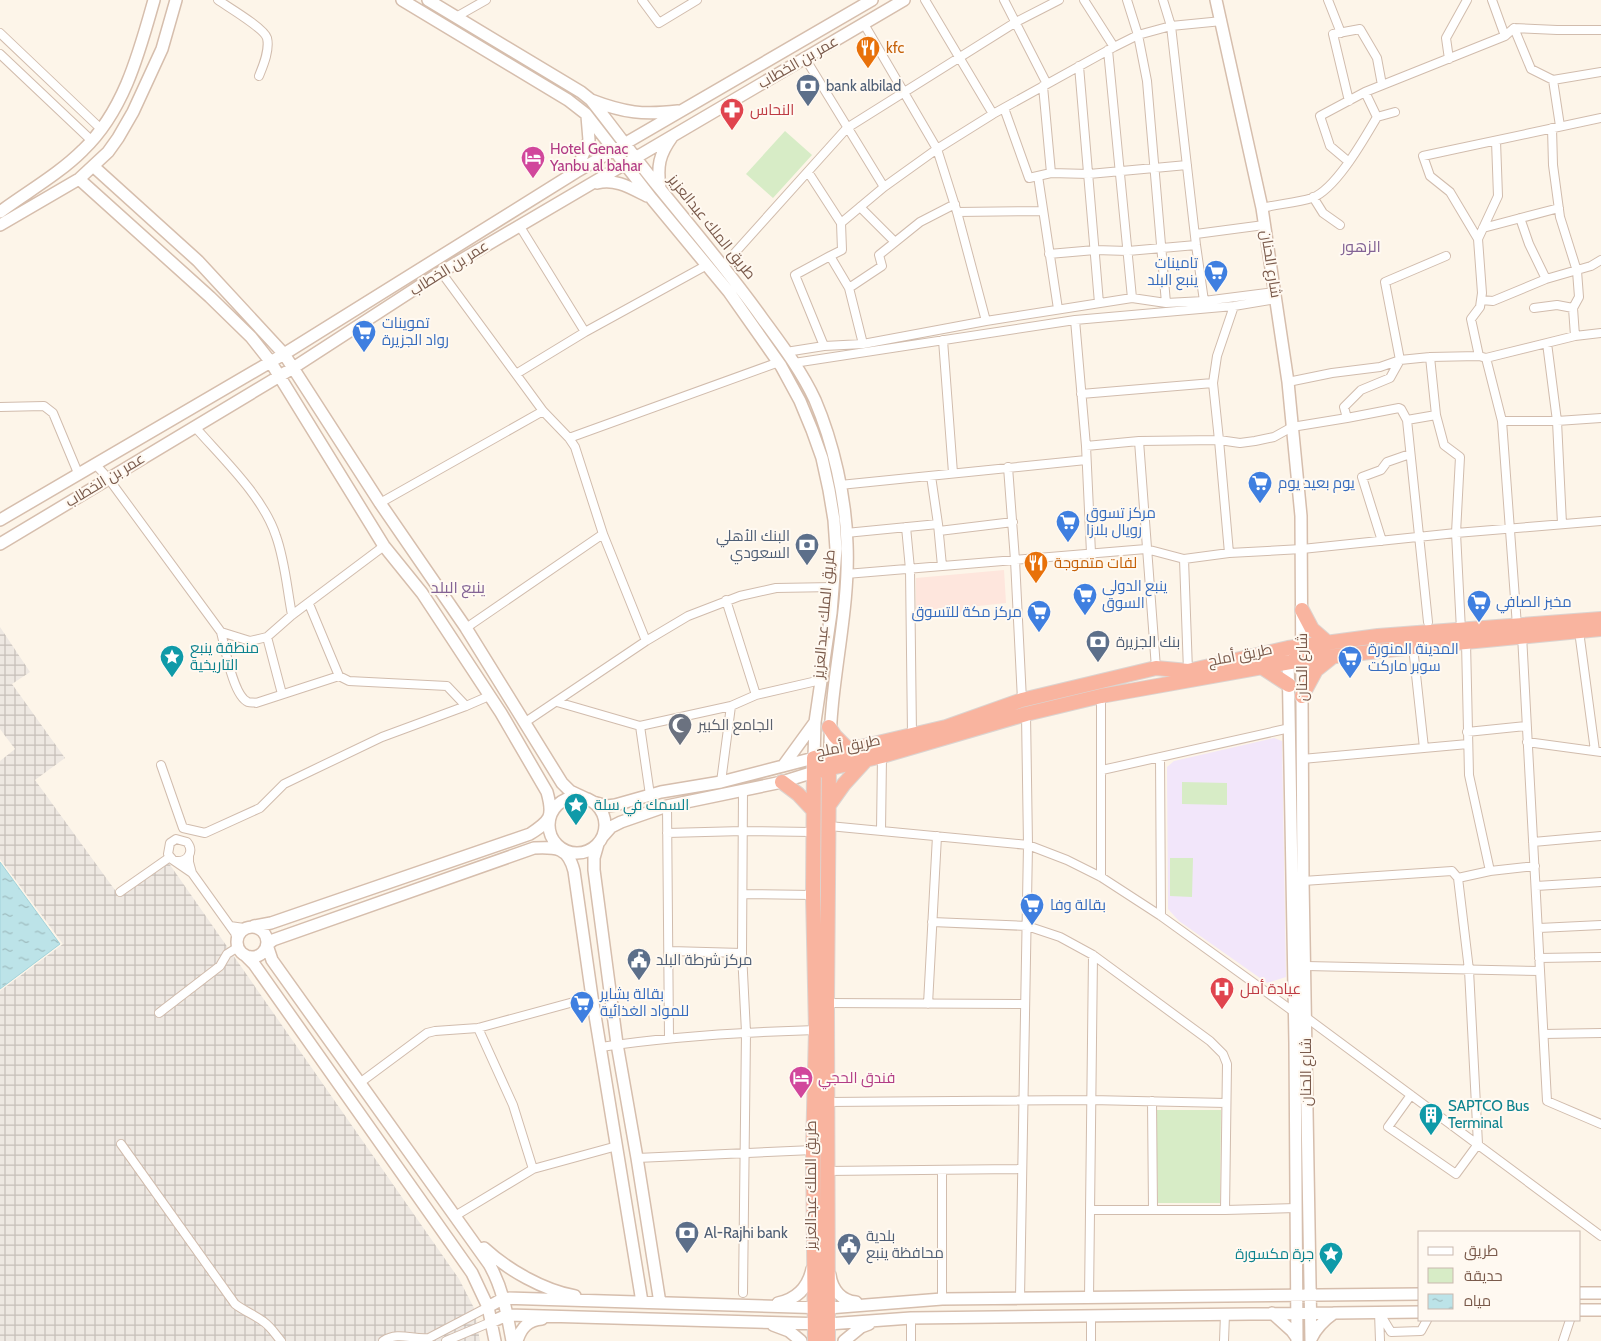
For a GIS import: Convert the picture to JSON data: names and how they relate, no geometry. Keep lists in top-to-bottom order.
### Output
{
  "streets": {
    "highway": ["طريق الملك عبدالعزيز", "طريق أملج"],
    "street": ["عمر بن الخطاب", "شارع الحنان"]
  },
  "crossings": [
    ["عمر بن الخطاب", "طريق الملك عبدالعزيز"],
    ["طريق الملك عبدالعزيز", "طريق أملج"],
    ["شارع الحنان", "طريق أملج"]
  ],
  "districts": ["الزهور", "ينبع البلد"],
  "places": {
    "restaurant": ["kfc", "لفات متموجة"],
    "bank": [
      "bank albilad",
      "البنك الأهلي السعودي",
      "بنك الجزيرة",
      "Al-Rajhi bank"
    ],
    "pharmacy": ["النحاس"],
    "hotel": ["Hotel Genac Yanbu al bahar", "فندق الحجي"],
    "supermarket": [
      "تامينات ينبع البلد",
      "تموينات رواد الجزيرة",
      "يوم بعيد يوم",
      "مركز تسوق رويال بلازا",
      "ينبع الدولى السوق",
      "مخبز الصافي",
      "مركز مكة للتسوق",
      "المدينة المنورة سوبر ماركت",
      "بقالة وفا",
      "بقالة بشاير للمواد الغذائية"
    ],
    "place": ["منطقة ينبع التاريخية", "السمك في سلة", "جرة مكسورة"],
    "mosque": ["الجامع الكبير"],
    "public building": ["مركز شرطة البلد", "بلدية محافظة ينبع"],
    "hospital": ["عيادة أمل"],
    "building": ["SAPTCO Bus Terminal"]
  },
  "legend": ["طريق", "حديقة", "مياه"]
}
